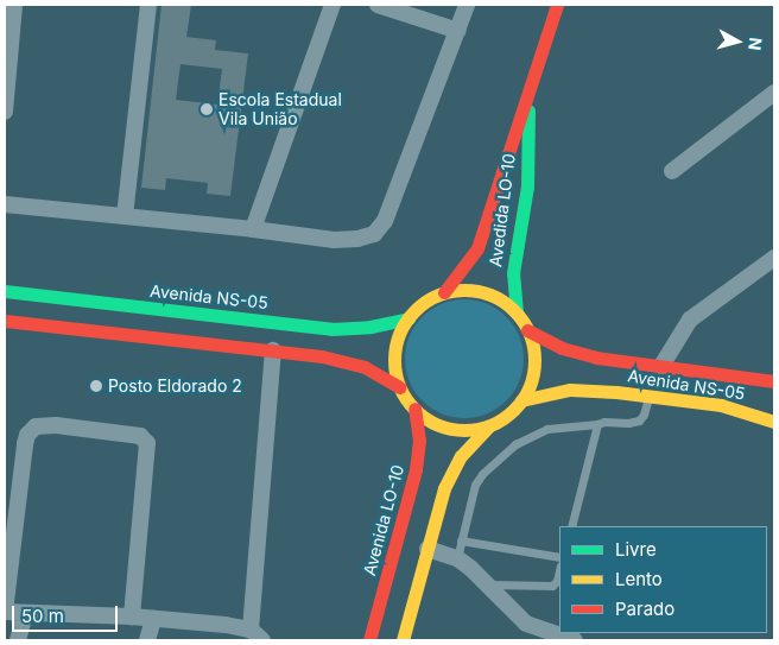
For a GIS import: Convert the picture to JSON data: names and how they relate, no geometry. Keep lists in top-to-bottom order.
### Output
{
  "streets": {
    "street": ["Avedida LO-10", "Avenida NS-05", "Avenida LO-10"]
  },
  "crossings": [
    ["Avedida LO-10", "Avenida NS-05"],
    ["Avedida LO-10", "Avenida LO-10"],
    ["Avenida NS-05", "Avenida LO-10"]
  ],
  "places": ["Escola Estadual Vila União", "Posto Eldorado 2"],
  "legend": ["Livre", "Lento", "Parado"],
  "scale_bar": "50 m",
  "north": "right"
}
